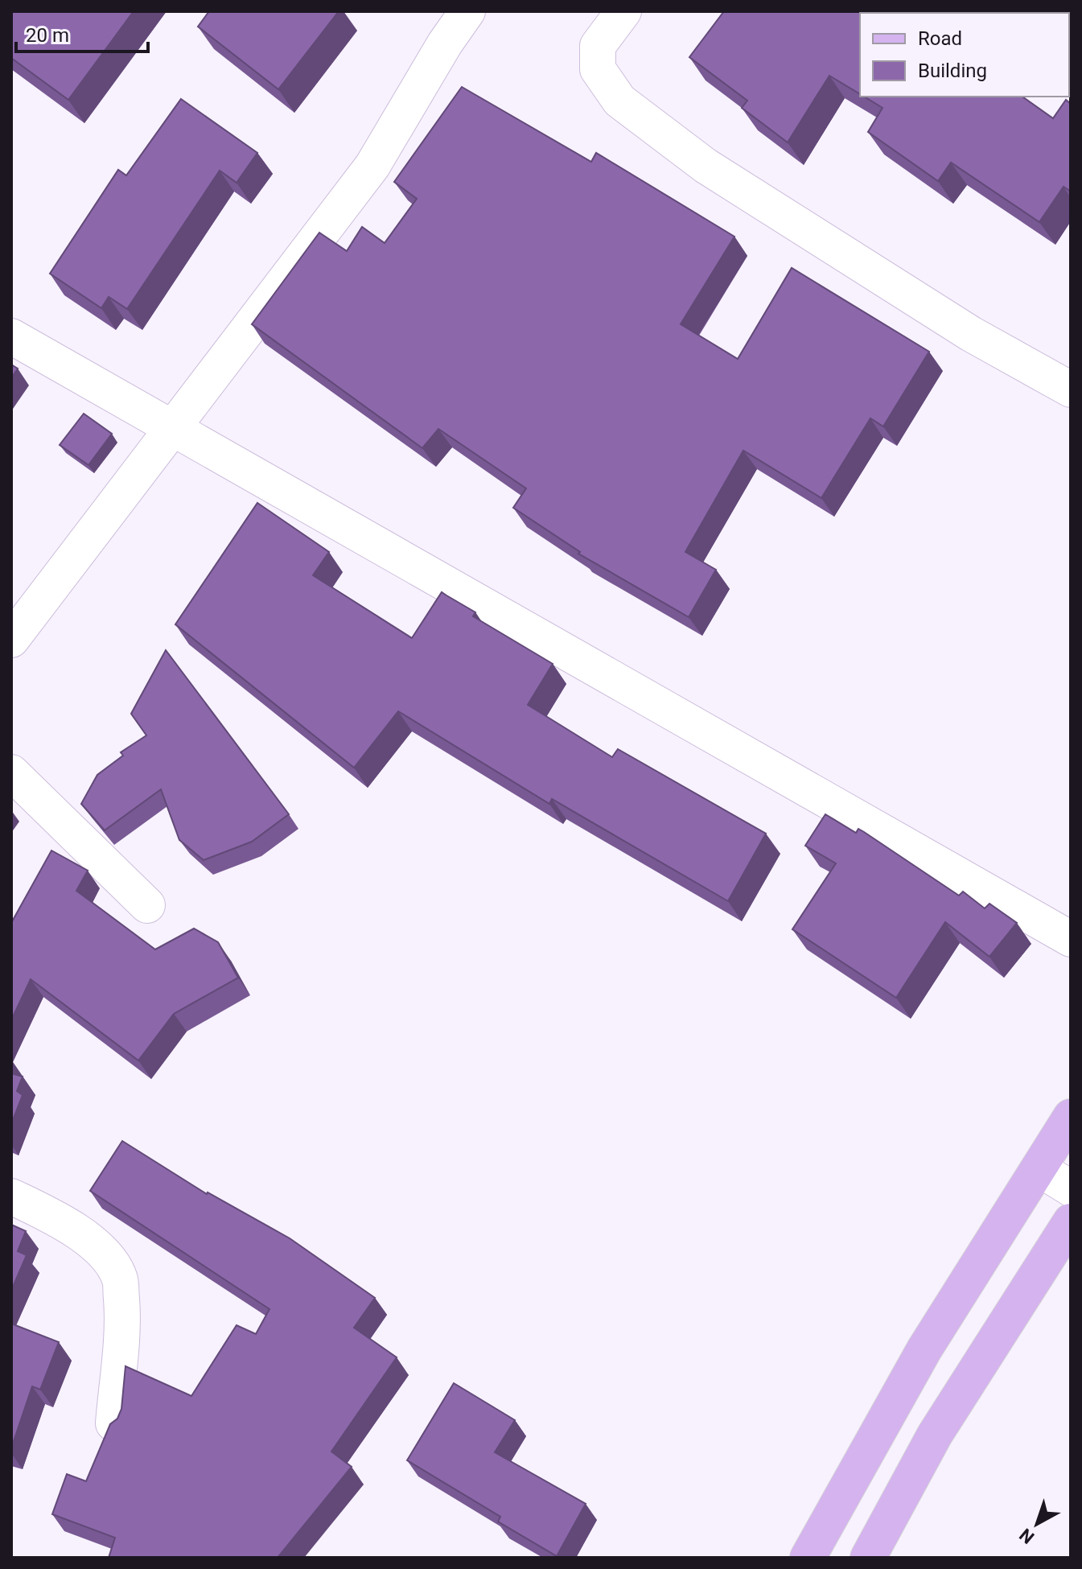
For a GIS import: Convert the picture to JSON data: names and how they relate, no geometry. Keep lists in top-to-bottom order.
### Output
{
  "legend": ["Road", "Building"],
  "scale_bar": "20 m",
  "north": "bottom left"
}
